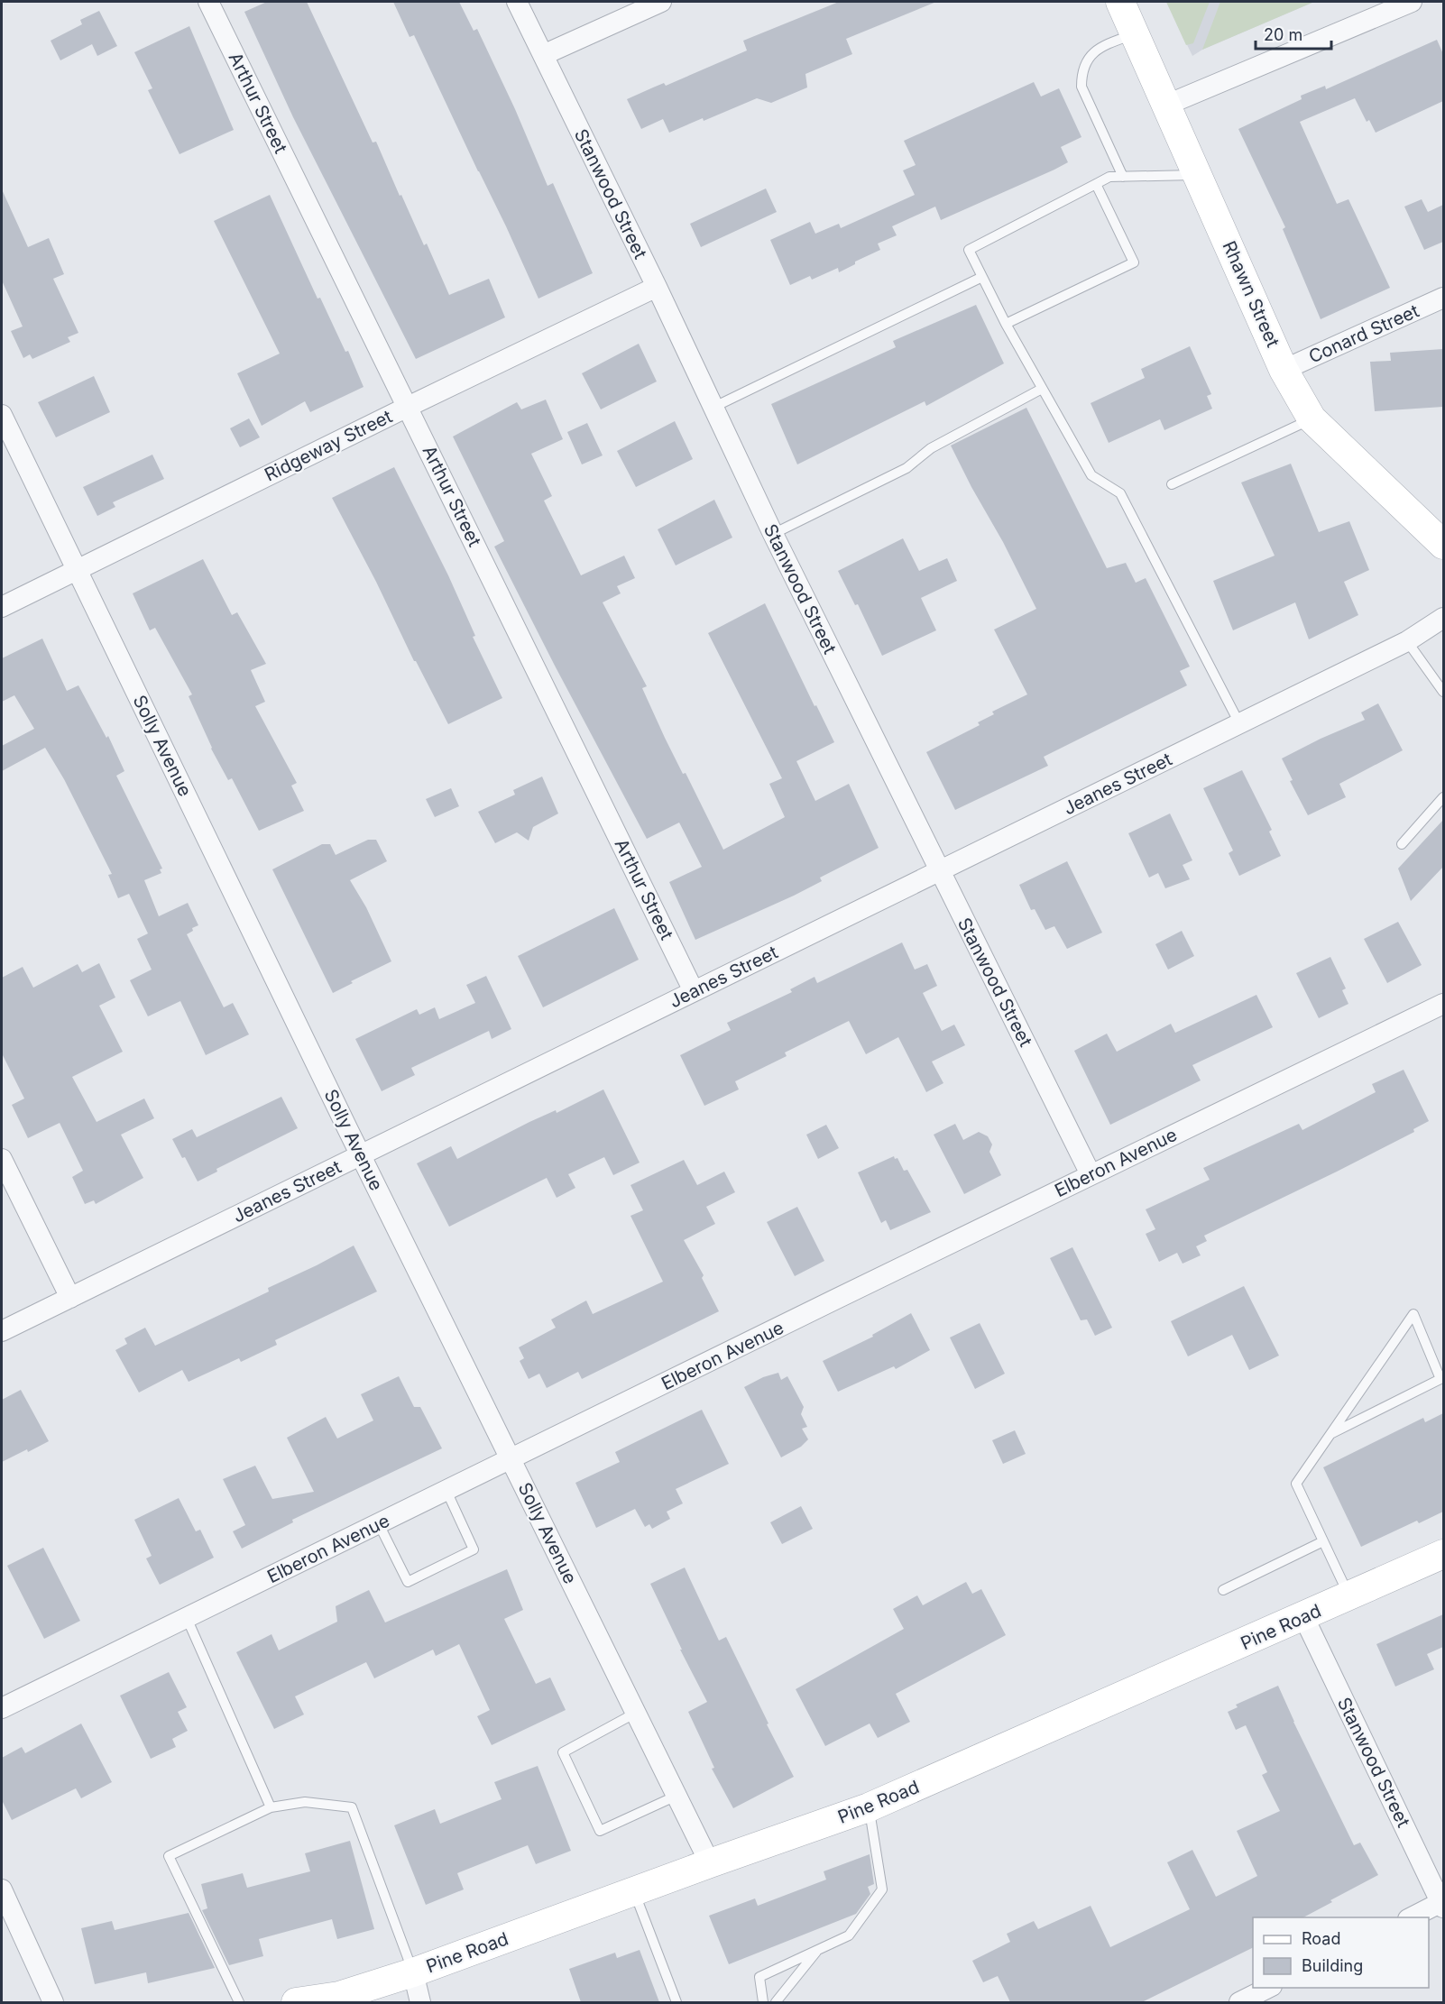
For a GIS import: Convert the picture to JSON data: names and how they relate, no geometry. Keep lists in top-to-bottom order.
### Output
{
  "streets": {
    "street": [
      "Arthur Street",
      "Stanwood Street",
      "Rhawn Street",
      "Conard Street",
      "Ridgeway Street",
      "Solly Avenue",
      "Jeanes Street",
      "Elberon Avenue",
      "Pine Road"
    ]
  },
  "crossings": [
    ["Arthur Street", "Ridgeway Street"],
    ["Arthur Street", "Jeanes Street"],
    ["Stanwood Street", "Ridgeway Street"],
    ["Stanwood Street", "Jeanes Street"],
    ["Stanwood Street", "Elberon Avenue"],
    ["Stanwood Street", "Pine Road"],
    ["Rhawn Street", "Conard Street"],
    ["Ridgeway Street", "Solly Avenue"],
    ["Solly Avenue", "Jeanes Street"],
    ["Solly Avenue", "Elberon Avenue"],
    ["Solly Avenue", "Pine Road"]
  ],
  "legend": ["Road", "Building"],
  "scale_bar": "20 m"
}
